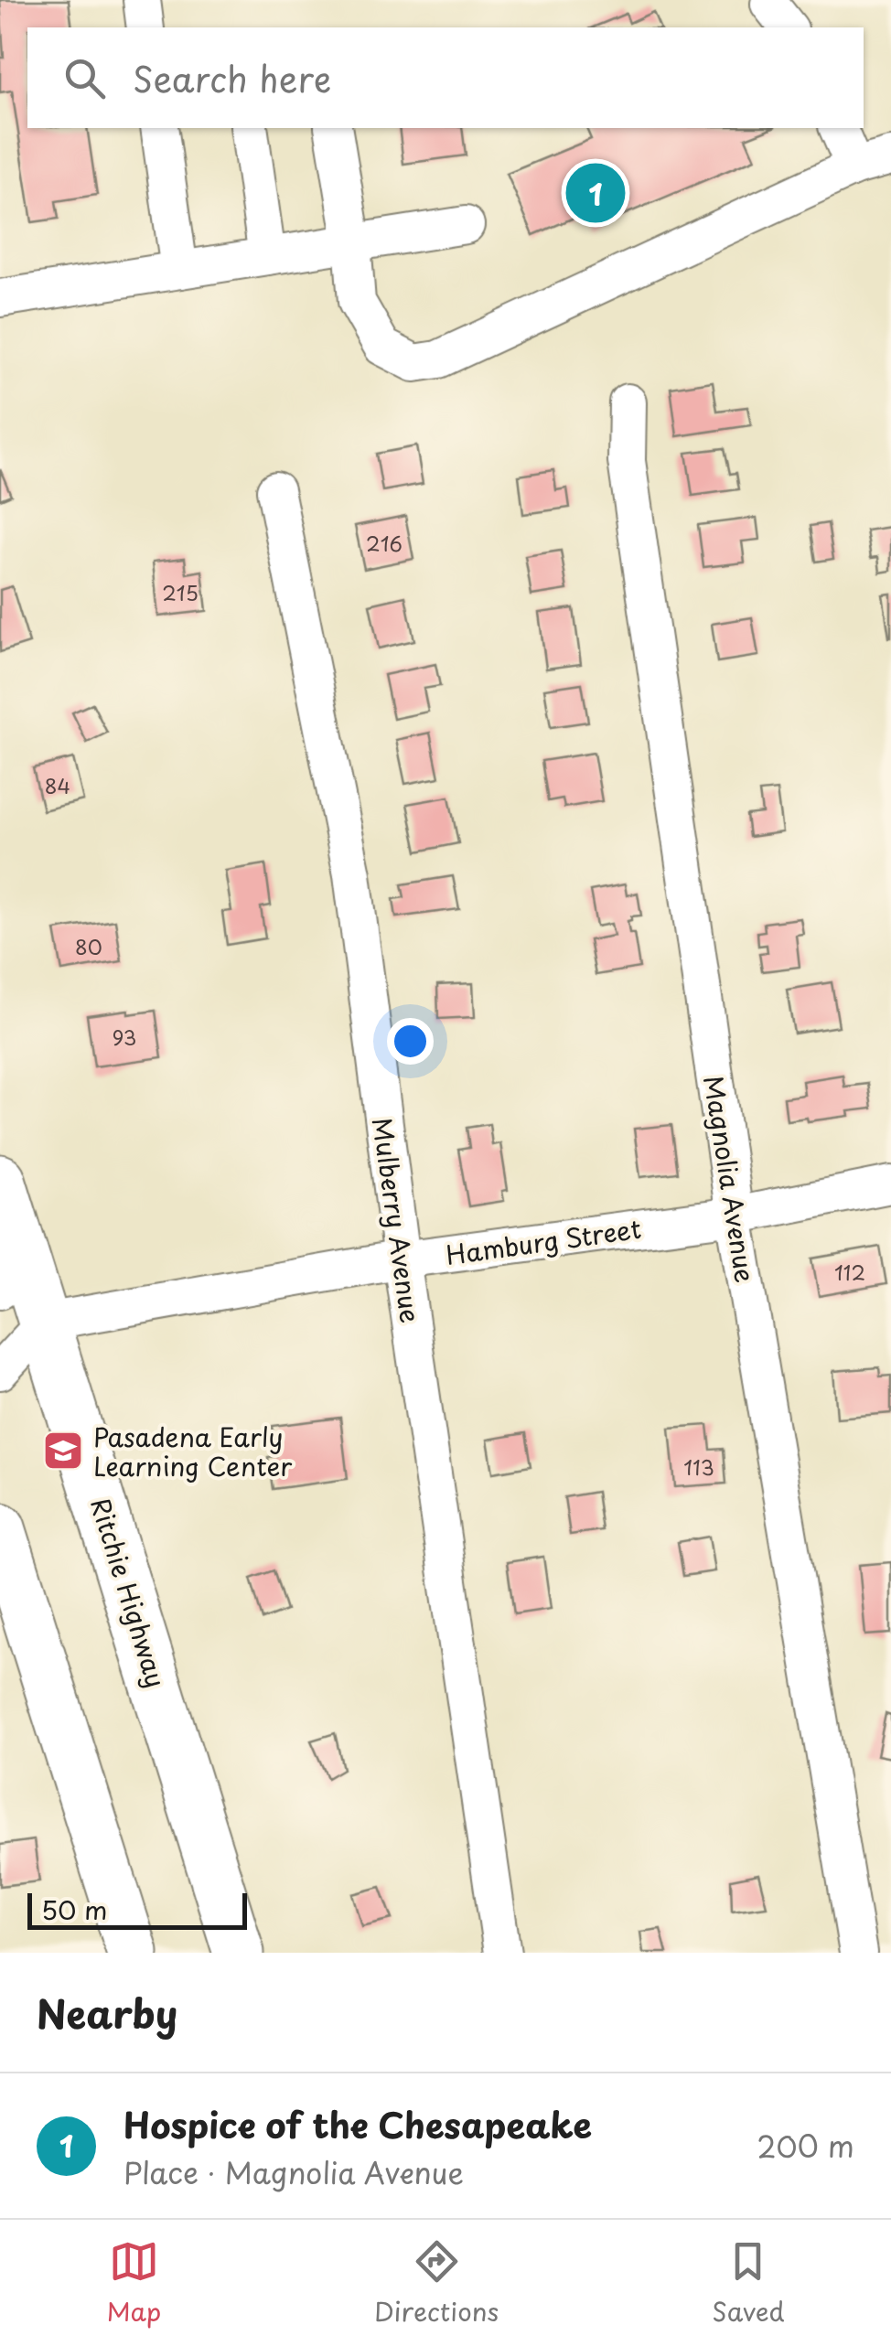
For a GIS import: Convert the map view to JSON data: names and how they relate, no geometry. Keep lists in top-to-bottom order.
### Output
{
  "streets": {
    "highway": ["Ritchie Highway"],
    "street": ["Magnolia Avenue", "Mulberry Avenue", "Hamburg Street"]
  },
  "crossings": [
    ["Magnolia Avenue", "Hamburg Street"],
    ["Mulberry Avenue", "Hamburg Street"],
    ["Hamburg Street", "Ritchie Highway"]
  ],
  "places": {
    "school or university": ["Pasadena Early Learning Center"]
  },
  "house_numbers": [
    "216",
    "215",
    "84",
    "80",
    "93",
    "112",
    "113"
  ],
  "scale_bar": "50 m",
  "page": {
    "search": "Search here",
    "pins": "1",
    "scale": "50 m",
    "heading": "Nearby",
    "list": [
      {
        "mark": "1",
        "name": "Hospice of the Chesapeake",
        "note": "Place · Magnolia Avenue",
        "value": "200 m"
      }
    ],
    "nav": ["Map", "Directions", "Saved"]
  }
}
